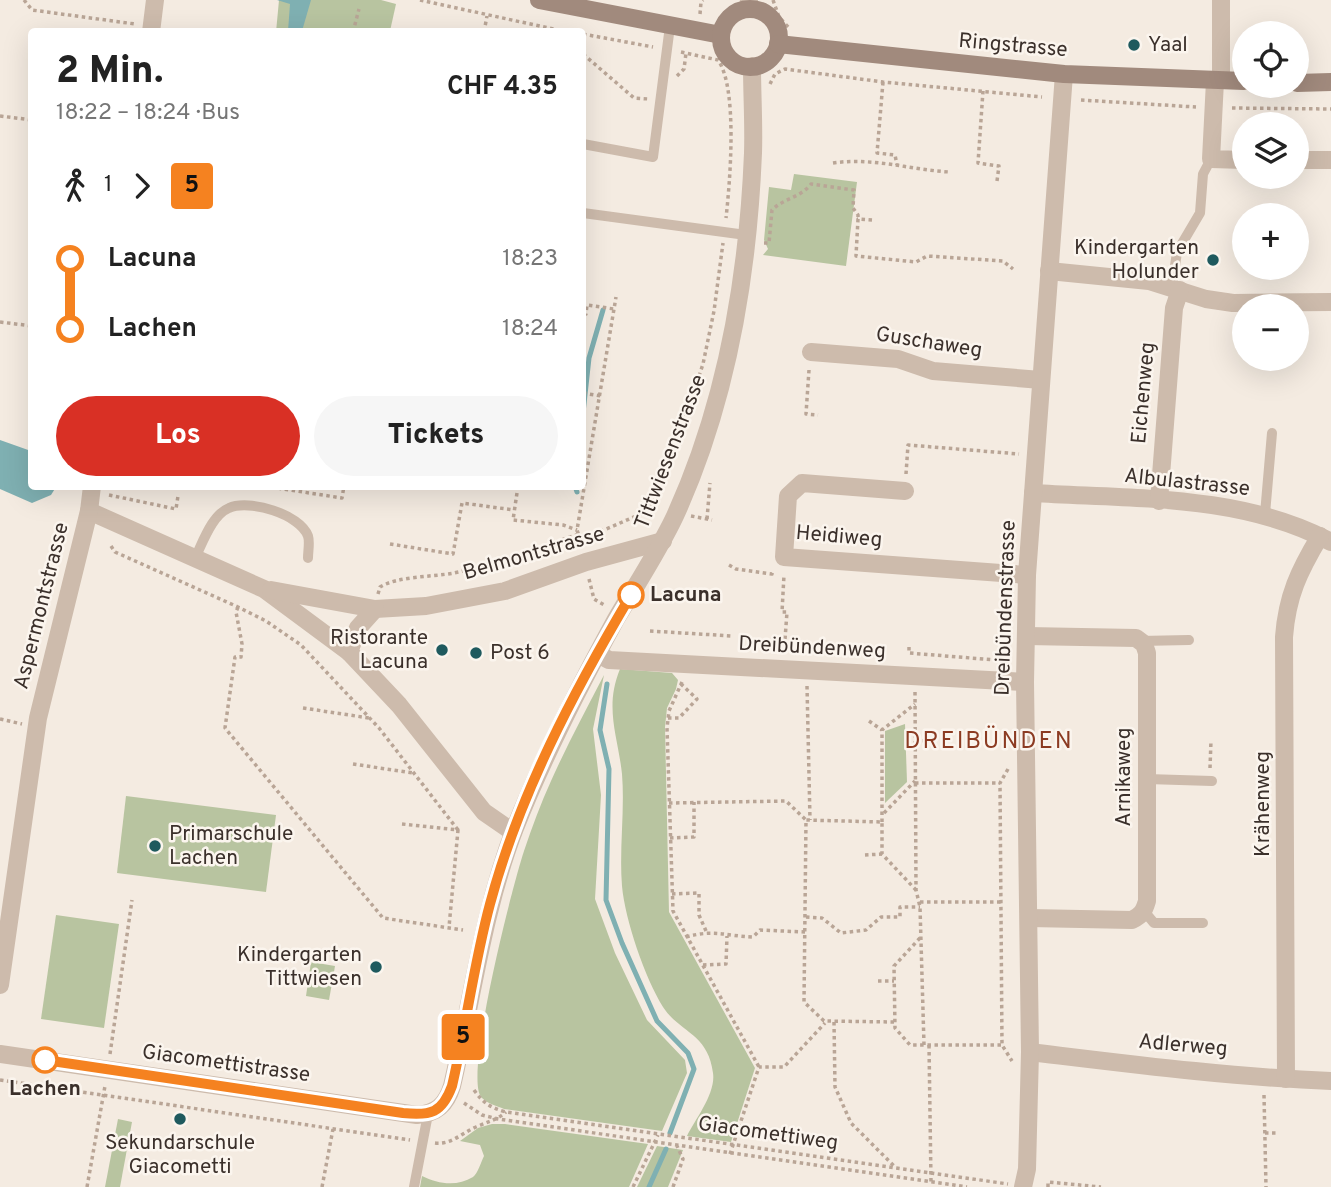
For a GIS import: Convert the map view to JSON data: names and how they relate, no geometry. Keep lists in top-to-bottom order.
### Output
{
  "streets": {
    "main road": ["Ringstrasse"],
    "street": [
      "Guschaweg",
      "Eichenweg",
      "Tittwiesenstrasse",
      "Albulastrasse",
      "Heidiweg",
      "Belmontstrasse",
      "Aspermontstrasse",
      "Dreibündenstrasse",
      "Dreibündenweg",
      "Arnikaweg",
      "Krähenweg",
      "Adlerweg",
      "Giacomettistrasse"
    ],
    "path": ["Giacomettiweg"]
  },
  "crossings": [
    ["Ringstrasse", "Tittwiesenstrasse"],
    ["Ringstrasse", "Dreibündenstrasse"],
    ["Guschaweg", "Dreibündenstrasse"],
    ["Eichenweg", "Albulastrasse"],
    ["Tittwiesenstrasse", "Belmontstrasse"],
    ["Tittwiesenstrasse", "Dreibündenweg"],
    ["Tittwiesenstrasse", "Giacomettistrasse"],
    ["Tittwiesenstrasse", "Giacomettiweg"],
    ["Albulastrasse", "Dreibündenstrasse"],
    ["Albulastrasse", "Krähenweg"],
    ["Heidiweg", "Dreibündenstrasse"],
    ["Belmontstrasse", "Aspermontstrasse"],
    ["Dreibündenstrasse", "Dreibündenweg"],
    ["Dreibündenstrasse", "Adlerweg"],
    ["Dreibündenstrasse", "Giacomettiweg"],
    ["Krähenweg", "Adlerweg"]
  ],
  "districts": ["DREIBÜNDEN"],
  "places": [
    "Yaal",
    "Kindergarten Holunder",
    "Lacuna",
    "Ristorante Lacuna",
    "Post 6",
    "Primarschule Lachen",
    "Kindergarten Tittwiesen",
    "Lachen",
    "Sekundarschule Giacometti"
  ],
  "lines": ["bus line 5"],
  "page": {
    "on_map": "5",
    "map_buttons": ["+", "−"],
    "heading": ["2 Min.", "18:22 – 18:24 · Bus", "CHF 4.35"],
    "legs": ["1", "5"],
    "list": [
      {
        "name": "Lacuna",
        "value": "18:23"
      },
      {
        "name": "Lachen",
        "value": "18:24"
      }
    ],
    "buttons": ["Los", "Tickets"]
  }
}
